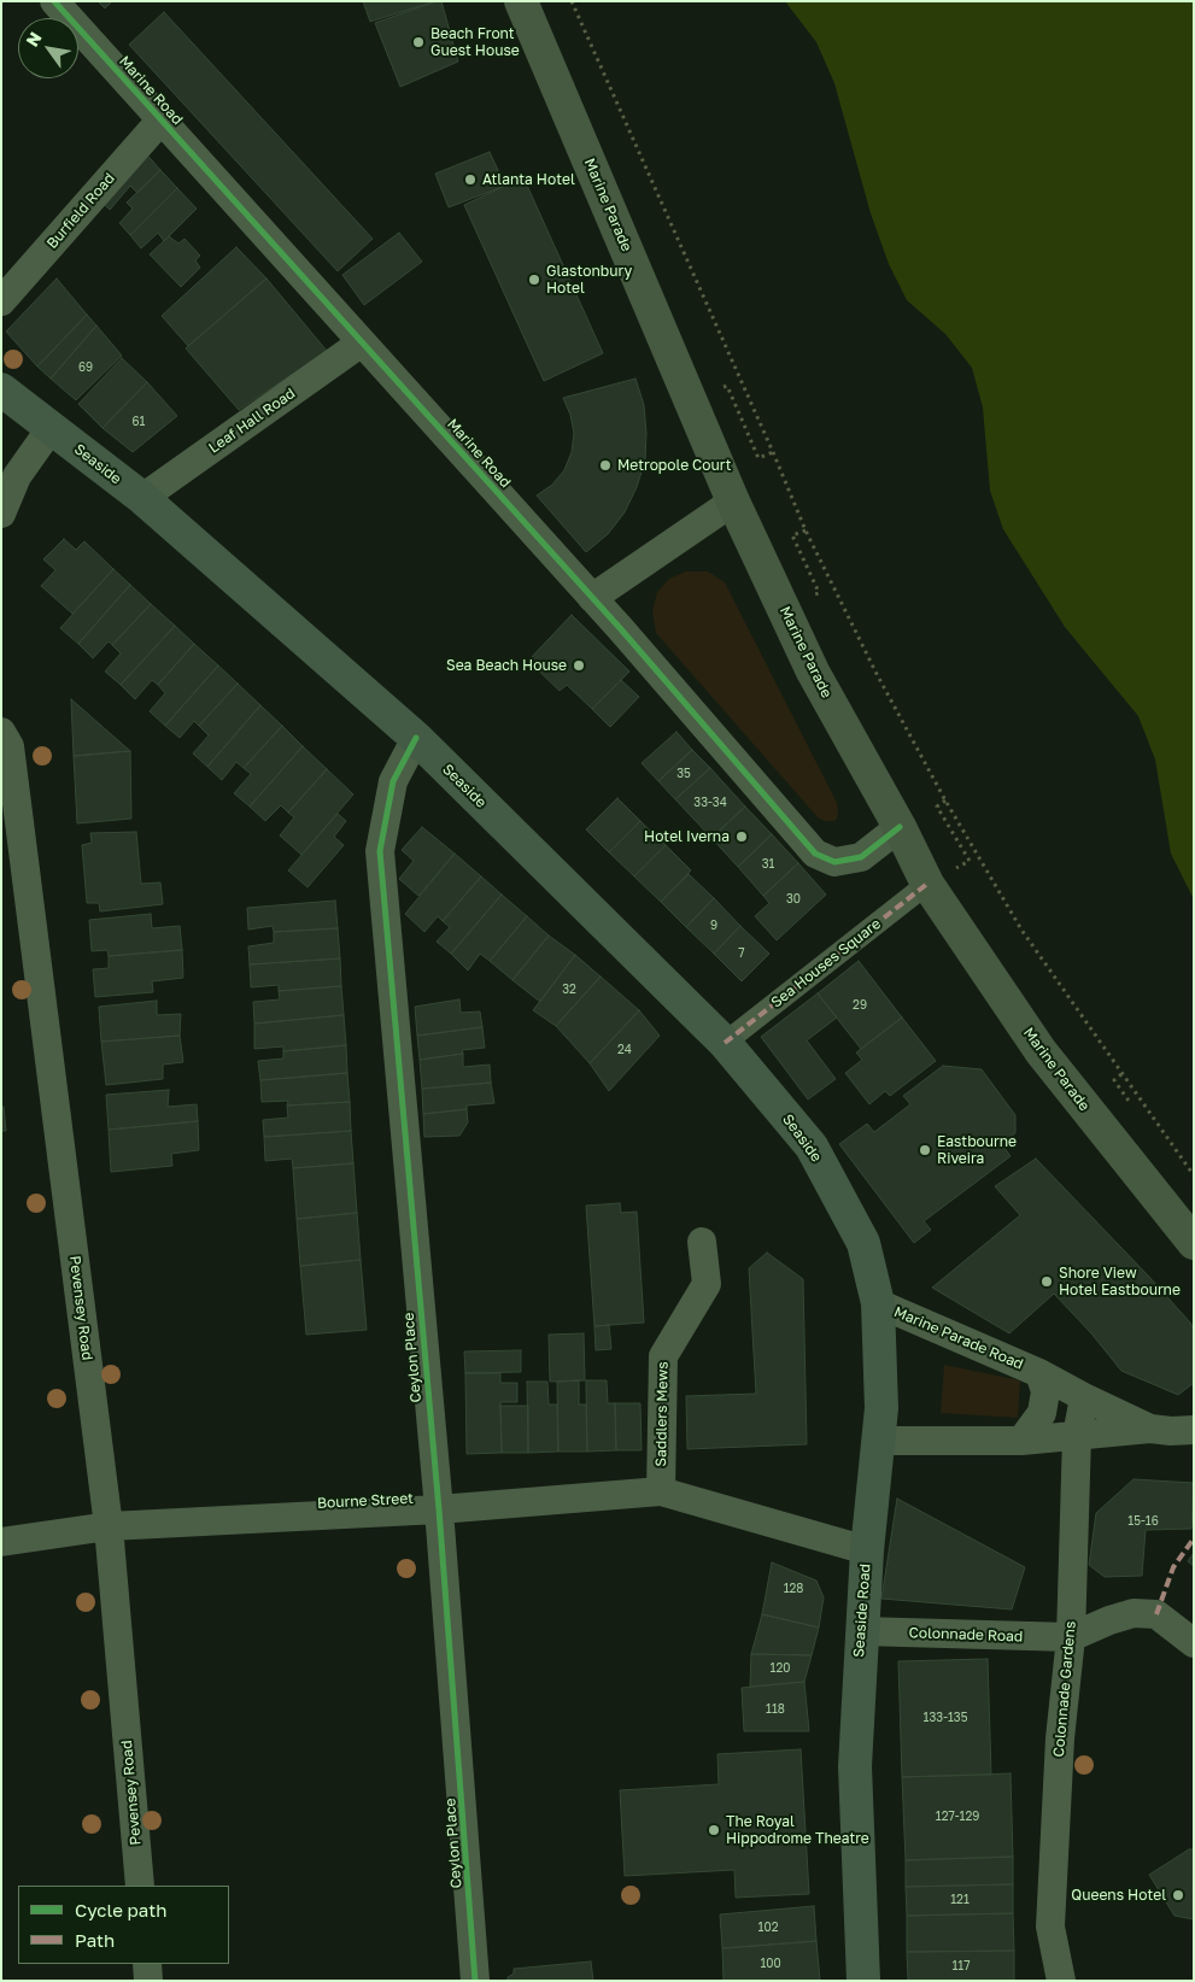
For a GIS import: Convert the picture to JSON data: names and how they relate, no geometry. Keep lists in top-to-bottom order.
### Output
{
  "streets": {
    "main road": ["Marine Parade", "Seaside", "Seaside Road"],
    "street": [
      "Marine Road",
      "Burfield Road",
      "Leaf Hall Road",
      "Sea Houses Square",
      "Pevensey Road",
      "Marine Parade Road",
      "Ceylon Place",
      "Saddlers Mews",
      "Bourne Street",
      "Colonnade Road",
      "Colonnade Gardens"
    ]
  },
  "crossings": [
    ["Marine Road", "Marine Parade"],
    ["Marine Road", "Burfield Road"],
    ["Marine Road", "Leaf Hall Road"],
    ["Marine Parade", "Sea Houses Square"],
    ["Leaf Hall Road", "Seaside"],
    ["Seaside", "Sea Houses Square"],
    ["Seaside", "Ceylon Place"],
    ["Seaside", "Seaside Road"],
    ["Pevensey Road", "Bourne Street"],
    ["Marine Parade Road", "Seaside Road"],
    ["Marine Parade Road", "Colonnade Gardens"],
    ["Ceylon Place", "Bourne Street"],
    ["Saddlers Mews", "Bourne Street"],
    ["Bourne Street", "Seaside Road"],
    ["Seaside Road", "Colonnade Road"],
    ["Colonnade Road", "Colonnade Gardens"]
  ],
  "places": [
    "Beach Front Guest House",
    "Atlanta Hotel",
    "Glastonbury Hotel",
    "Metropole Court",
    "Sea Beach House",
    "Hotel Iverna",
    "Eastbourne Riveira",
    "Shore View Hotel Eastbourne",
    "The Royal Hippodrome Theatre",
    "Queens Hotel"
  ],
  "house_numbers": [
    "69",
    "61",
    "35",
    "33-34",
    "31",
    "30",
    "9",
    "7",
    "32",
    "29",
    "24",
    "15-16",
    "128",
    "120",
    "118",
    "133-135",
    "127-129",
    "121",
    "102",
    "100",
    "117"
  ],
  "legend": ["Cycle path", "Path"],
  "north": "top left"
}
